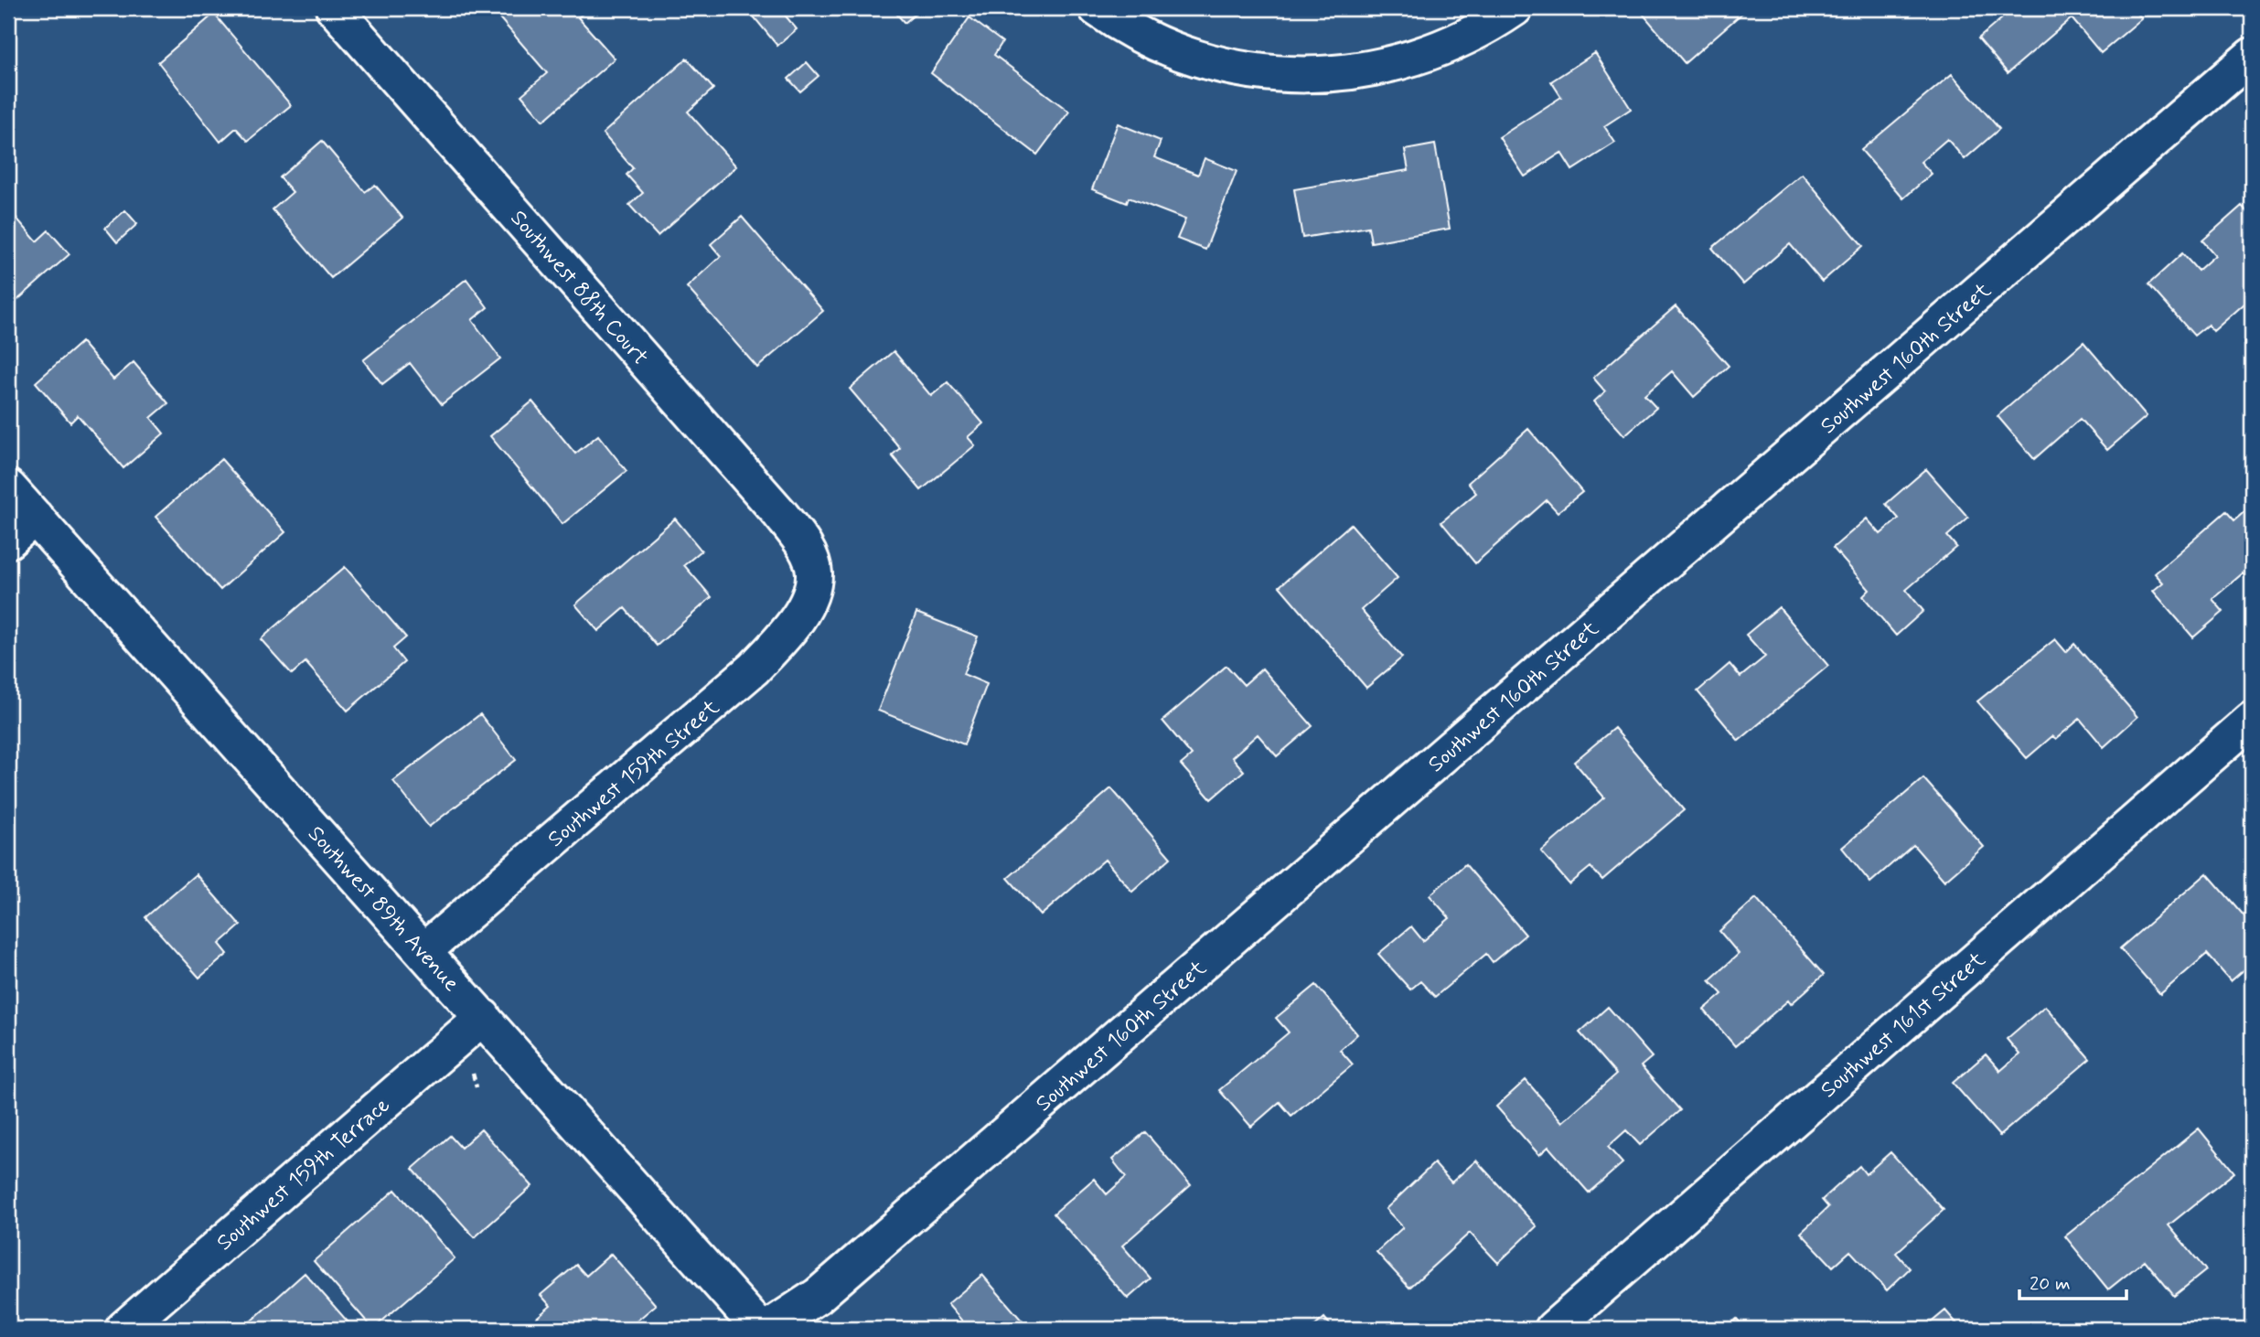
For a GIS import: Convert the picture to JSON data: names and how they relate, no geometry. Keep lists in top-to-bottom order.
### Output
{
  "streets": {
    "street": [
      "Southwest 88th Court",
      "Southwest 160th Street",
      "Southwest 159th Street",
      "Southwest 89th Avenue",
      "Southwest 161st Street",
      "Southwest 159th Terrace"
    ]
  },
  "crossings": [
    ["Southwest 88th Court", "Southwest 159th Street"],
    ["Southwest 159th Street", "Southwest 89th Avenue"],
    ["Southwest 89th Avenue", "Southwest 159th Terrace"]
  ],
  "scale_bar": "20 m"
}
